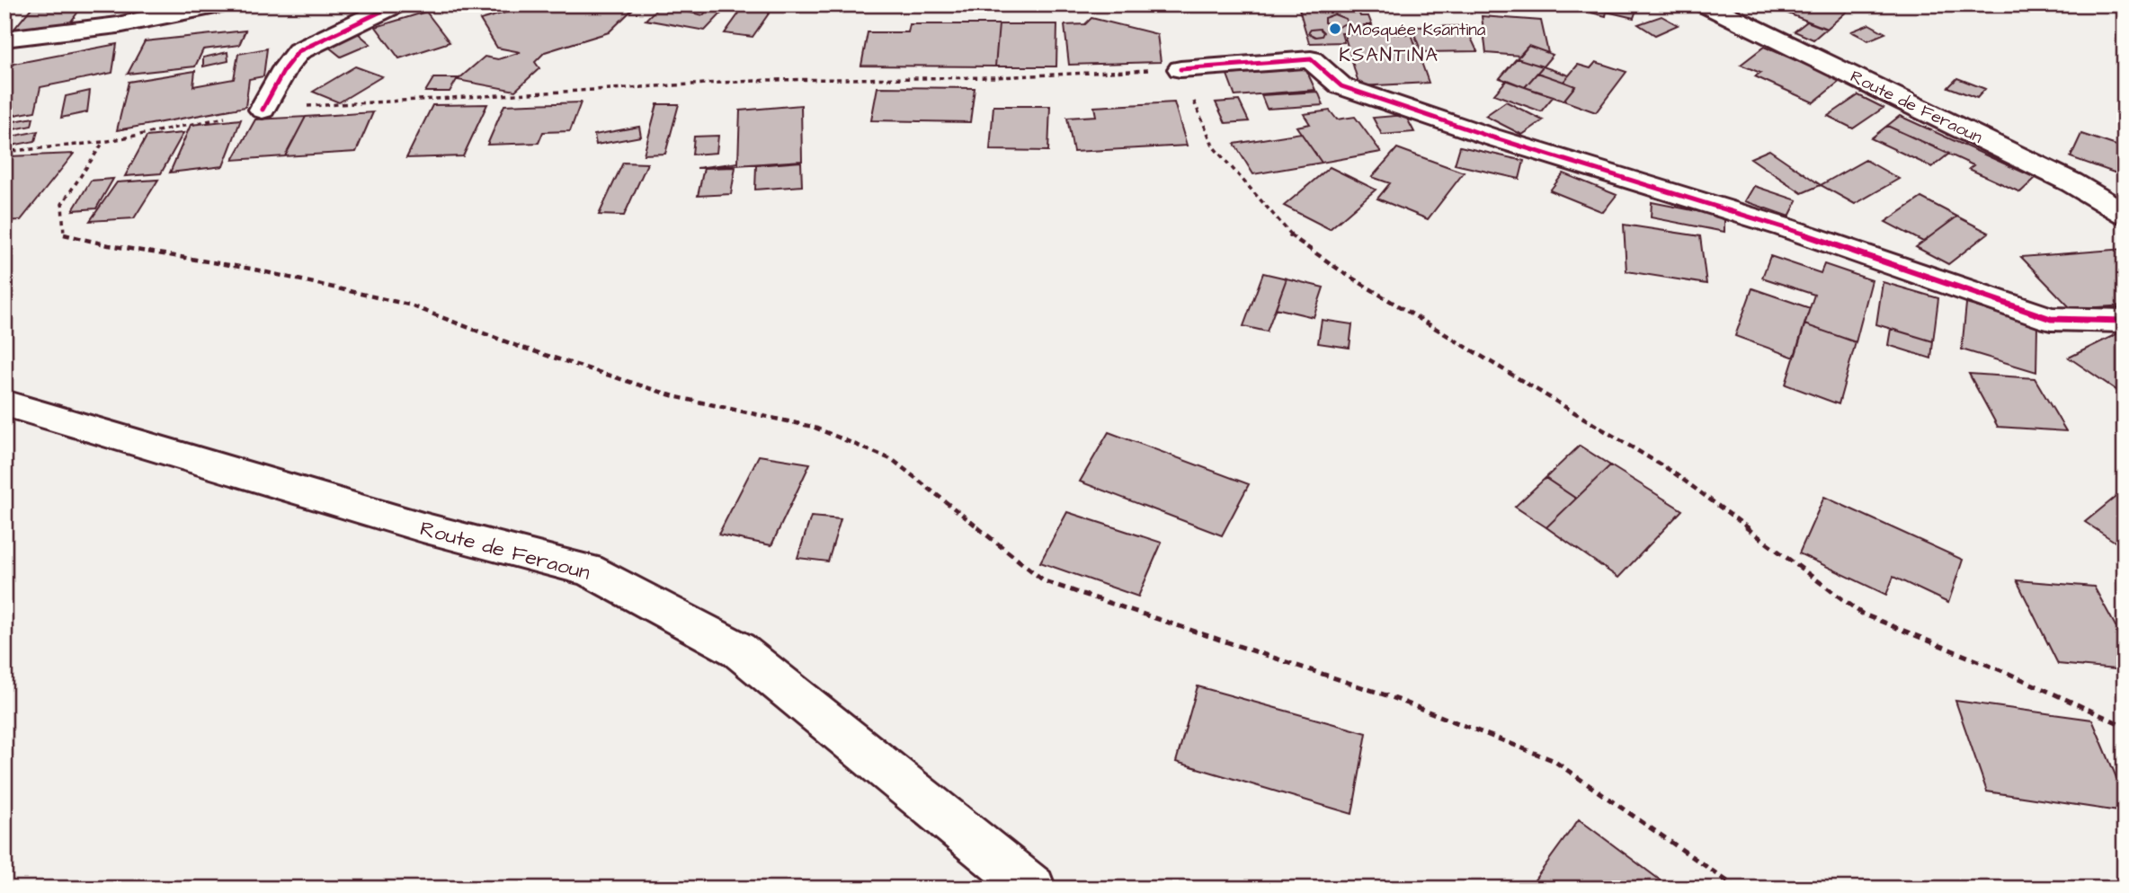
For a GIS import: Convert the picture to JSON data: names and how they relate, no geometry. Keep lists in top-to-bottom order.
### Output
{
  "streets": {
    "main road": ["Route de Feraoun"]
  },
  "districts": ["KSANTINA"],
  "places": ["Mosquée Ksantina"]
}
